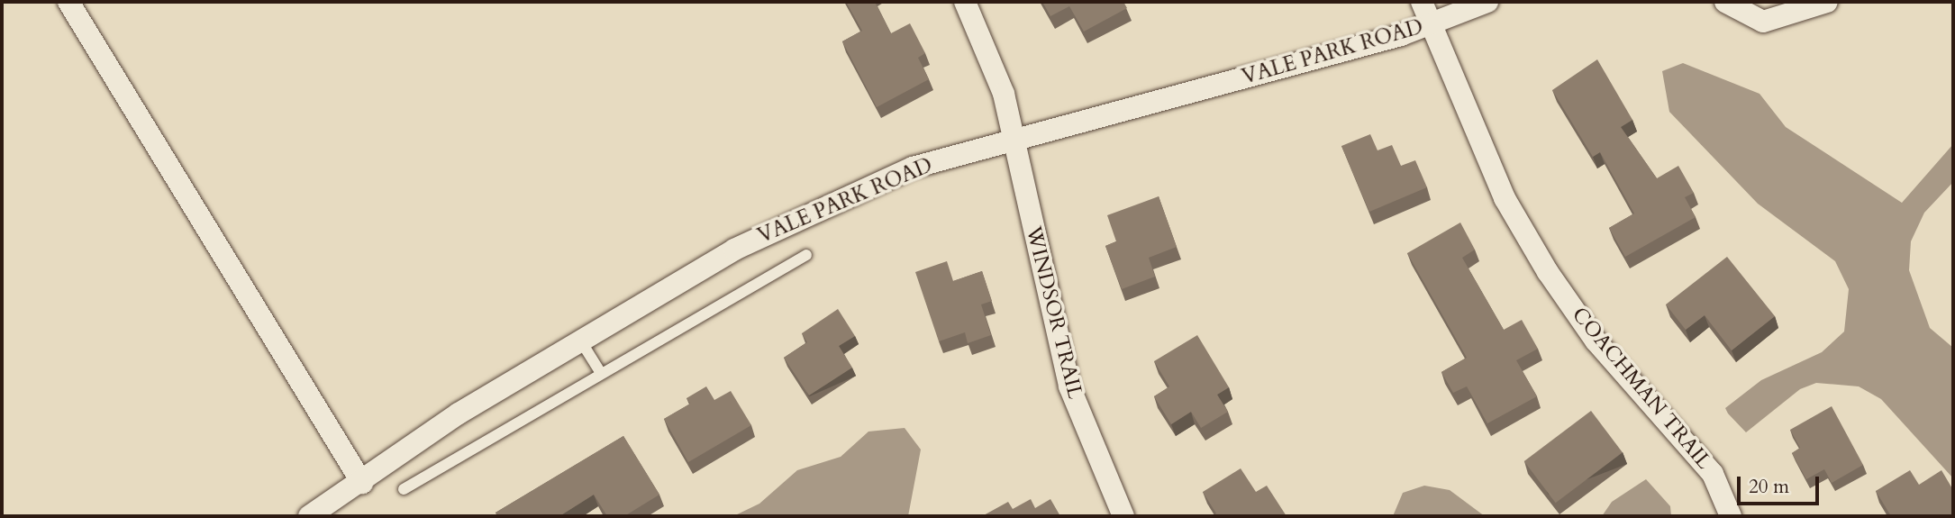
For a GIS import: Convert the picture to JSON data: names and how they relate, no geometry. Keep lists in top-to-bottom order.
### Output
{
  "streets": {
    "street": ["VALE PARK ROAD", "WINDSOR TRAIL", "COACHMAN TRAIL"]
  },
  "crossings": [
    ["VALE PARK ROAD", "WINDSOR TRAIL"],
    ["VALE PARK ROAD", "COACHMAN TRAIL"]
  ],
  "scale_bar": "20 m"
}
